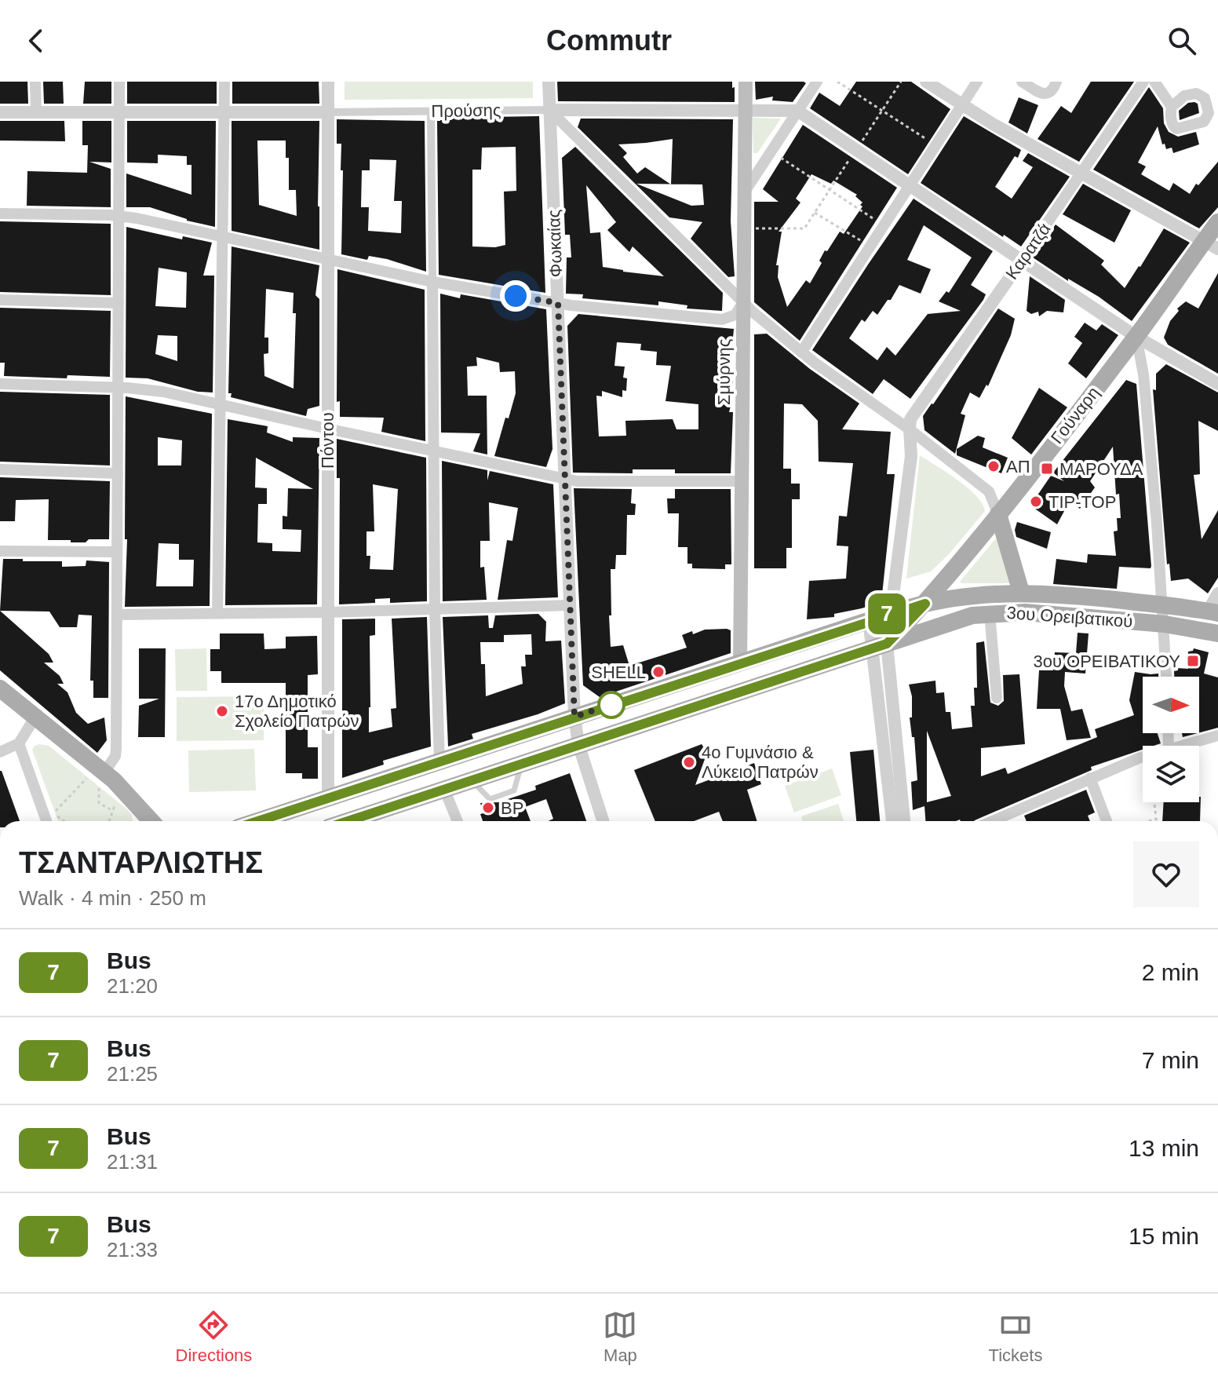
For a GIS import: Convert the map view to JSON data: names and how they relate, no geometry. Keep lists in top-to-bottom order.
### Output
{
  "streets": {
    "main road": ["Σμύρνης", "Γούναρη", "3ου Ορειβατικού"],
    "street": [
      "Προύσης",
      "Φωκαίας",
      "Καρατζά",
      "Πόντου"
    ]
  },
  "crossings": [
    ["Προύσης", "Φωκαίας"],
    ["Προύσης", "Σμύρνης"],
    ["Προύσης", "Πόντου"],
    ["Φωκαίας", "3ου Ορειβατικού"],
    ["Σμύρνης", "3ου Ορειβατικού"],
    ["Γούναρη", "3ου Ορειβατικού"],
    ["Πόντου", "3ου Ορειβατικού"]
  ],
  "places": {
    "other": [
      "ΑΠ",
      "TIP-TOP",
      "SHELL",
      "17ο Δημοτικό Σχολείο Πατρών",
      "4ο Γυμνάσιο & Λύκειο Πατρών",
      "BP"
    ],
    "transit": ["ΜΑΡΟΥΔΑ", "3ου ΟΡΕΙΒΑΤΙΚΟΥ"]
  },
  "lines": ["bus line 7"],
  "north": "right",
  "page": {
    "header": "Commutr",
    "on_map": "7",
    "heading": ["ΤΣΑΝΤΑΡΛΙΩΤΗΣ", "Walk · 4 min · 250 m"],
    "list": [
      {
        "mark": "7",
        "name": "Bus",
        "note": "21:20",
        "value": "2 min"
      },
      {
        "mark": "7",
        "name": "Bus",
        "note": "21:25",
        "value": "7 min"
      },
      {
        "mark": "7",
        "name": "Bus",
        "note": "21:31",
        "value": "13 min"
      },
      {
        "mark": "7",
        "name": "Bus",
        "note": "21:33",
        "value": "15 min"
      }
    ],
    "tabs": ["Directions", "Map", "Tickets"]
  }
}
